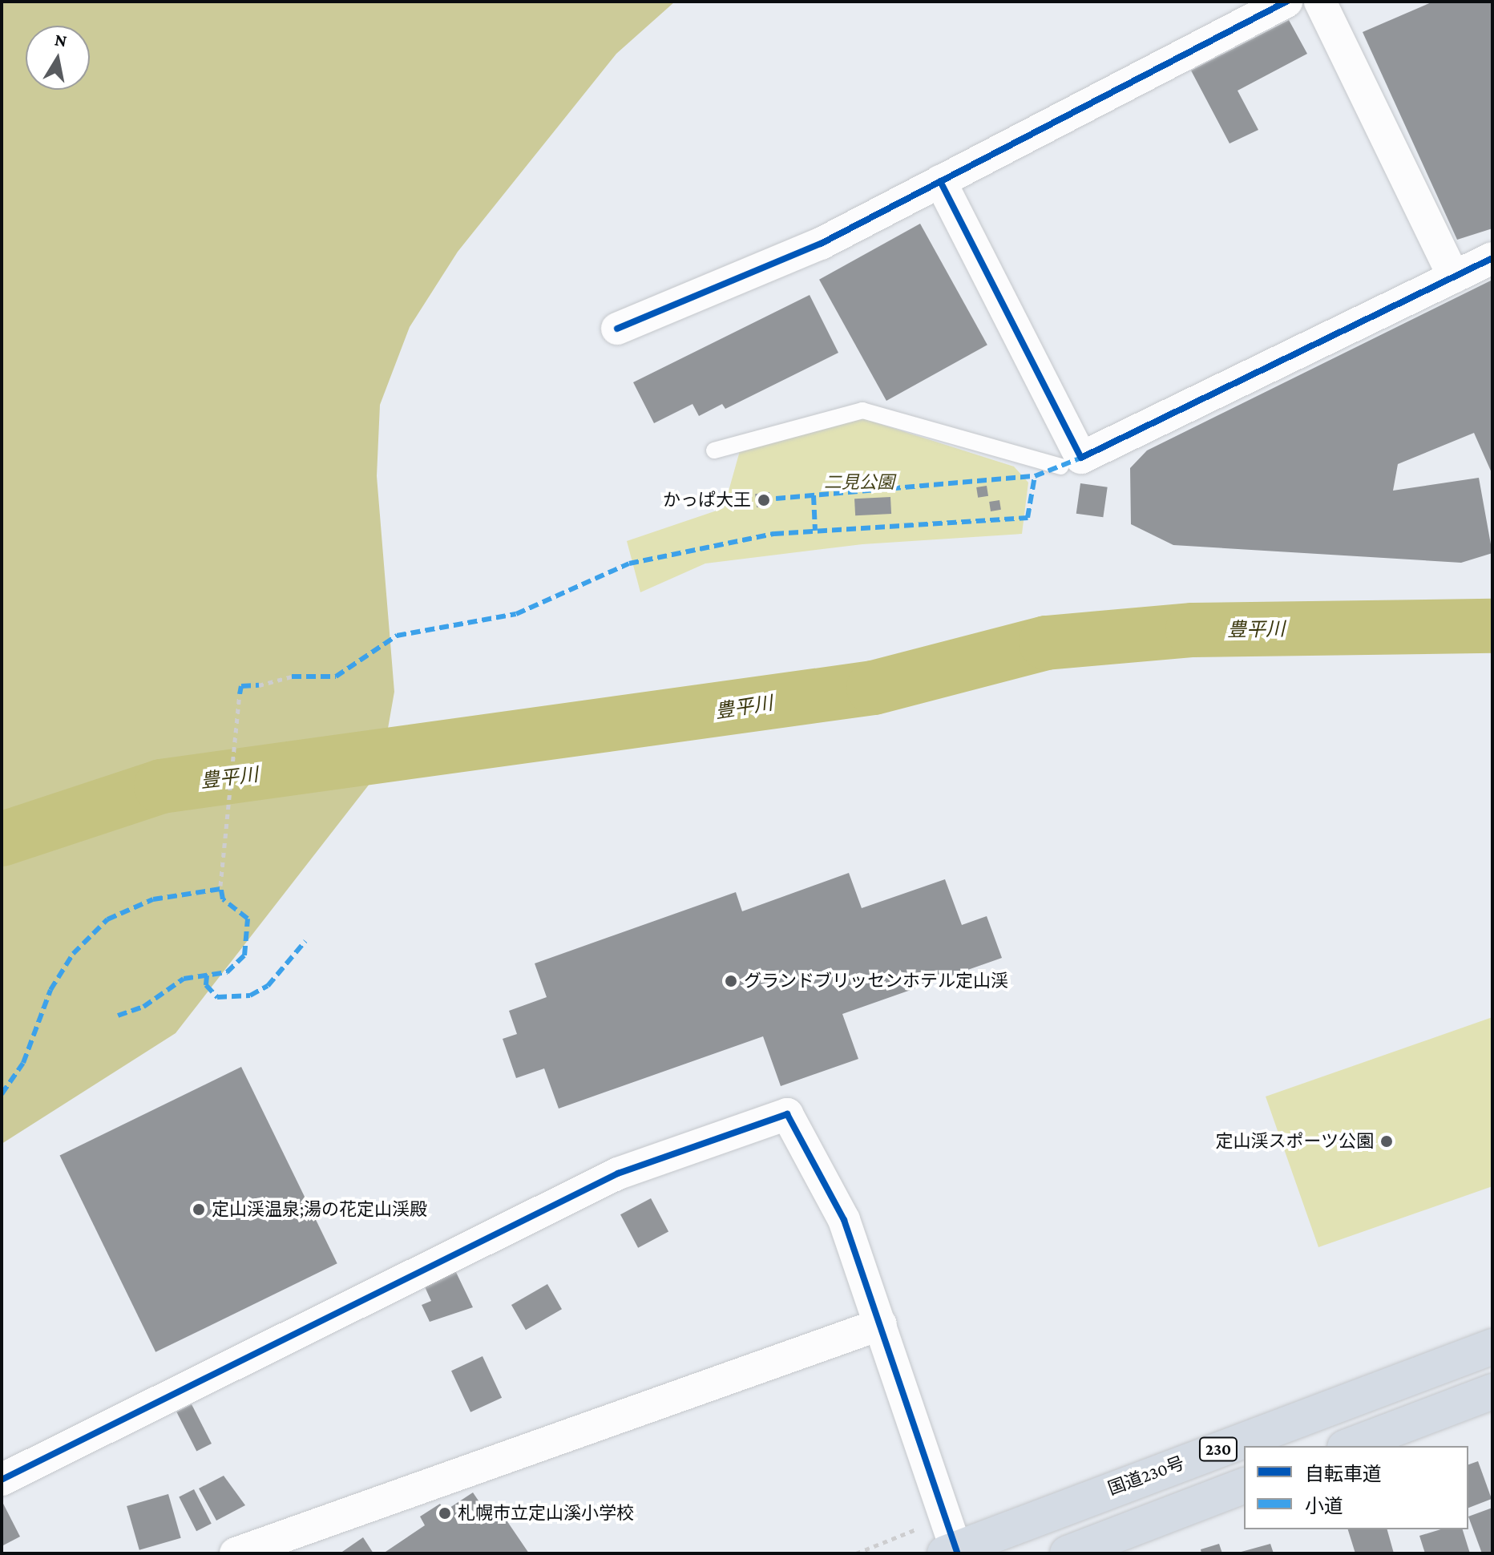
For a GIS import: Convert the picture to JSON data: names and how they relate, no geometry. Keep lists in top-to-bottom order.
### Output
{
  "streets": {
    "highway": ["230", "国道230号"]
  },
  "water": ["豊平川"],
  "parks": ["二見公園"],
  "places": [
    "かっぱ大王",
    "グランドブリッセンホテル定山渓",
    "定山渓スポーツ公園",
    "定山渓温泉;湯の花定山渓殿",
    "札幌市立定山溪小学校"
  ],
  "legend": ["自転車道", "小道"],
  "north": "top"
}
